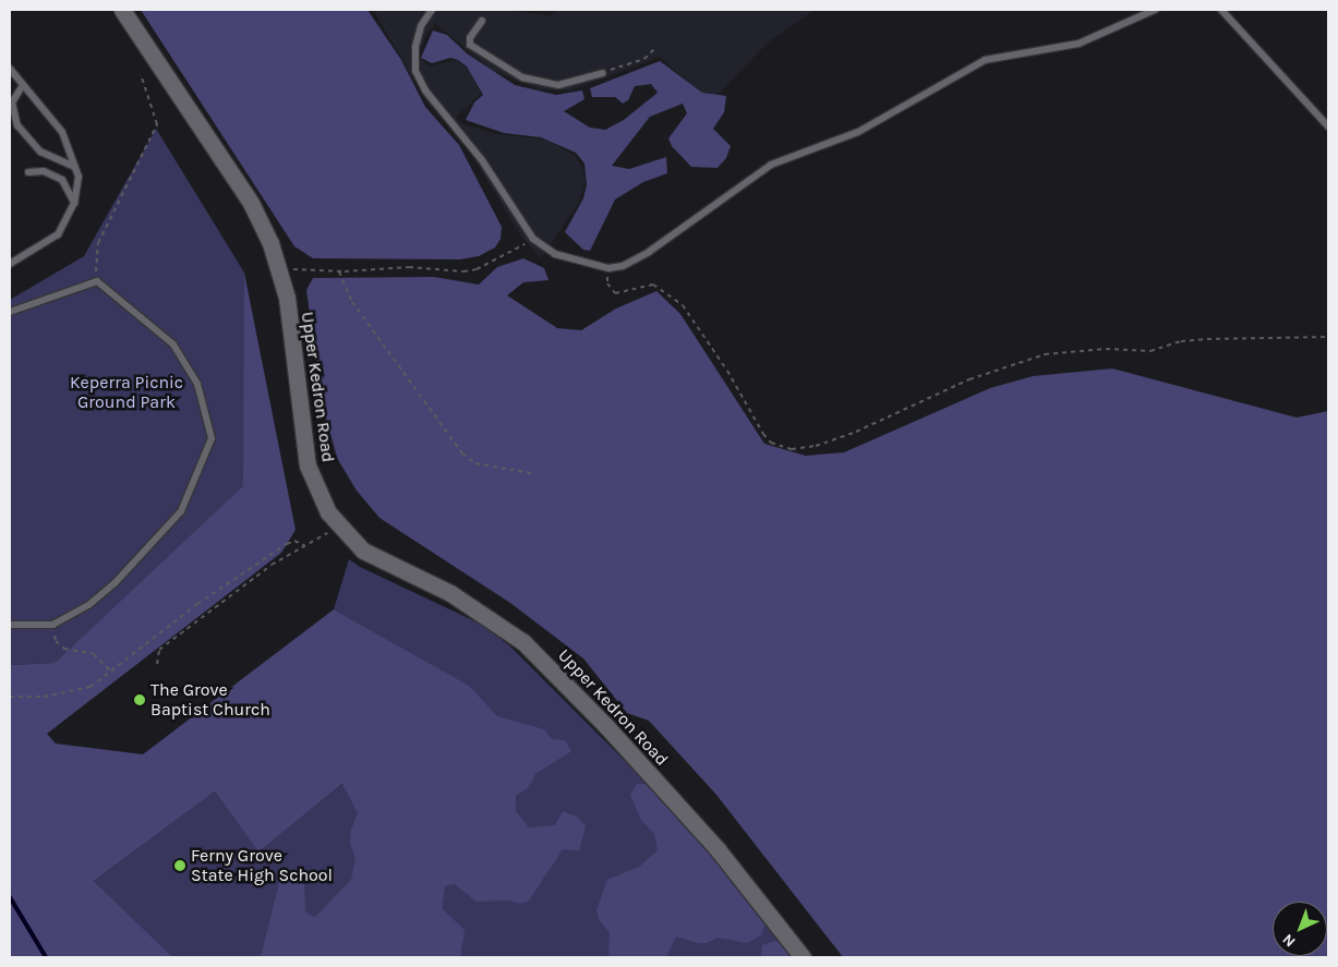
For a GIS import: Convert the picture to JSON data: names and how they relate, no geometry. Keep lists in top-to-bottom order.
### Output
{
  "streets": {
    "main road": ["Upper Kedron Road"]
  },
  "parks": ["Keperra Picnic Ground Park"],
  "places": ["The Grove Baptist Church", "Ferny Grove State High School"],
  "north": "bottom left"
}
